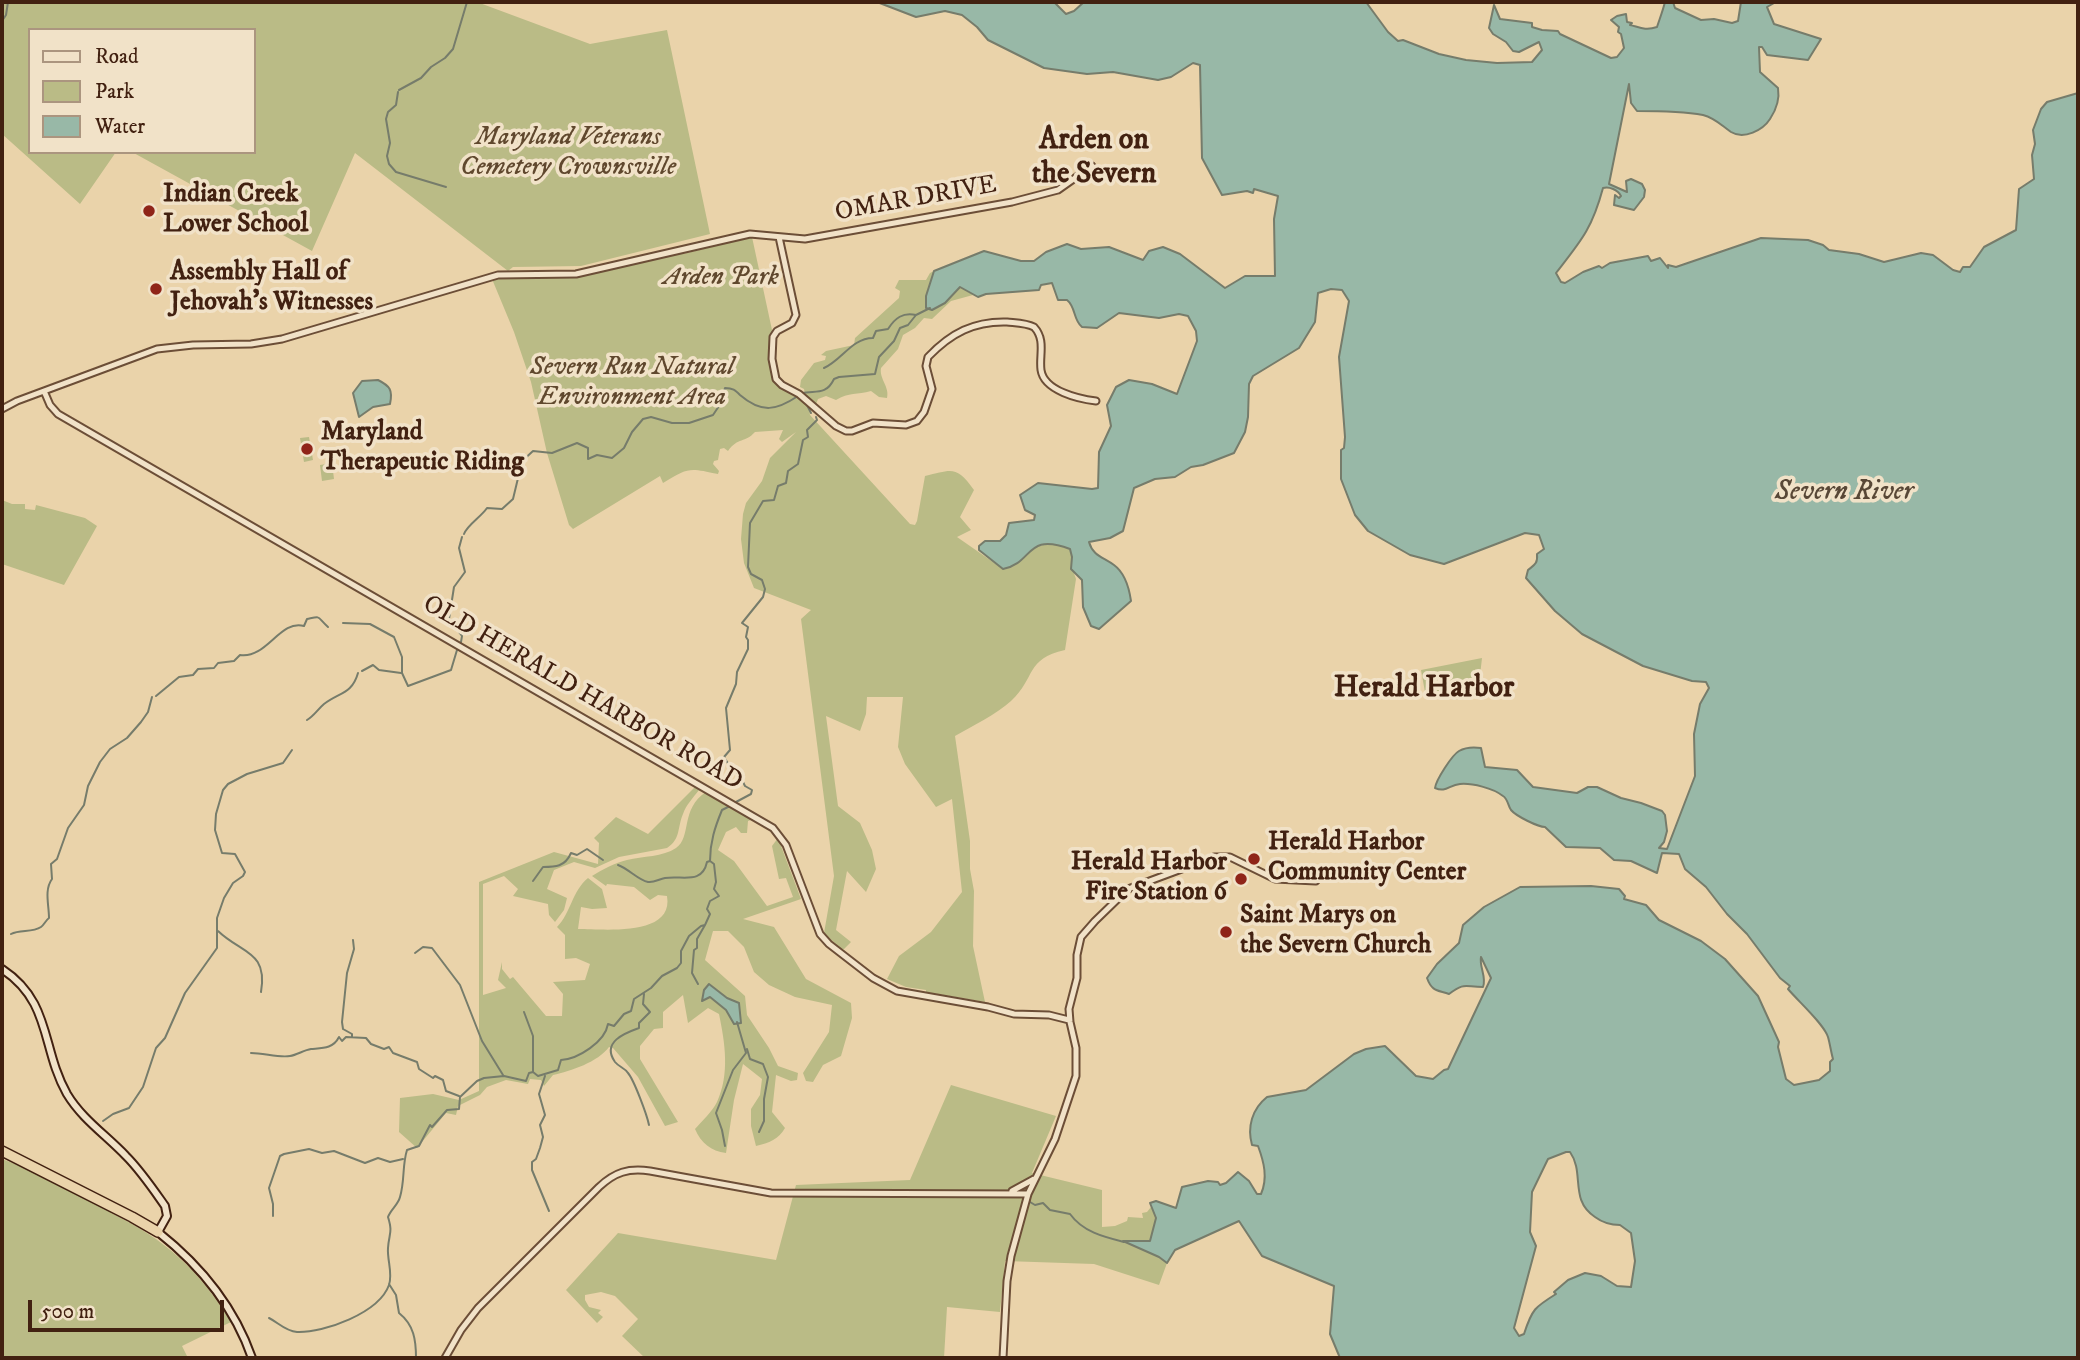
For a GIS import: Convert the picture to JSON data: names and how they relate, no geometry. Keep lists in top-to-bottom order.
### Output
{
  "streets": {
    "street": ["OMAR DRIVE", "OLD HERALD HARBOR ROAD"]
  },
  "crossings": [
    ["OMAR DRIVE", "OLD HERALD HARBOR ROAD"]
  ],
  "districts": ["Arden on the Severn", "Herald Harbor"],
  "water": ["Severn River"],
  "parks": ["Maryland Veterans Cemetery Crownsville", "Arden Park", "Severn Run Natural Environment Area"],
  "places": [
    "Indian Creek Lower School",
    "Assembly Hall of Jehovah's Witnesses",
    "Maryland Therapeutic Riding",
    "Herald Harbor Community Center",
    "Herald Harbor Fire Station 6",
    "Saint Marys on the Severn Church"
  ],
  "legend": ["Road", "Park", "Water"],
  "scale_bar": "500 m"
}
